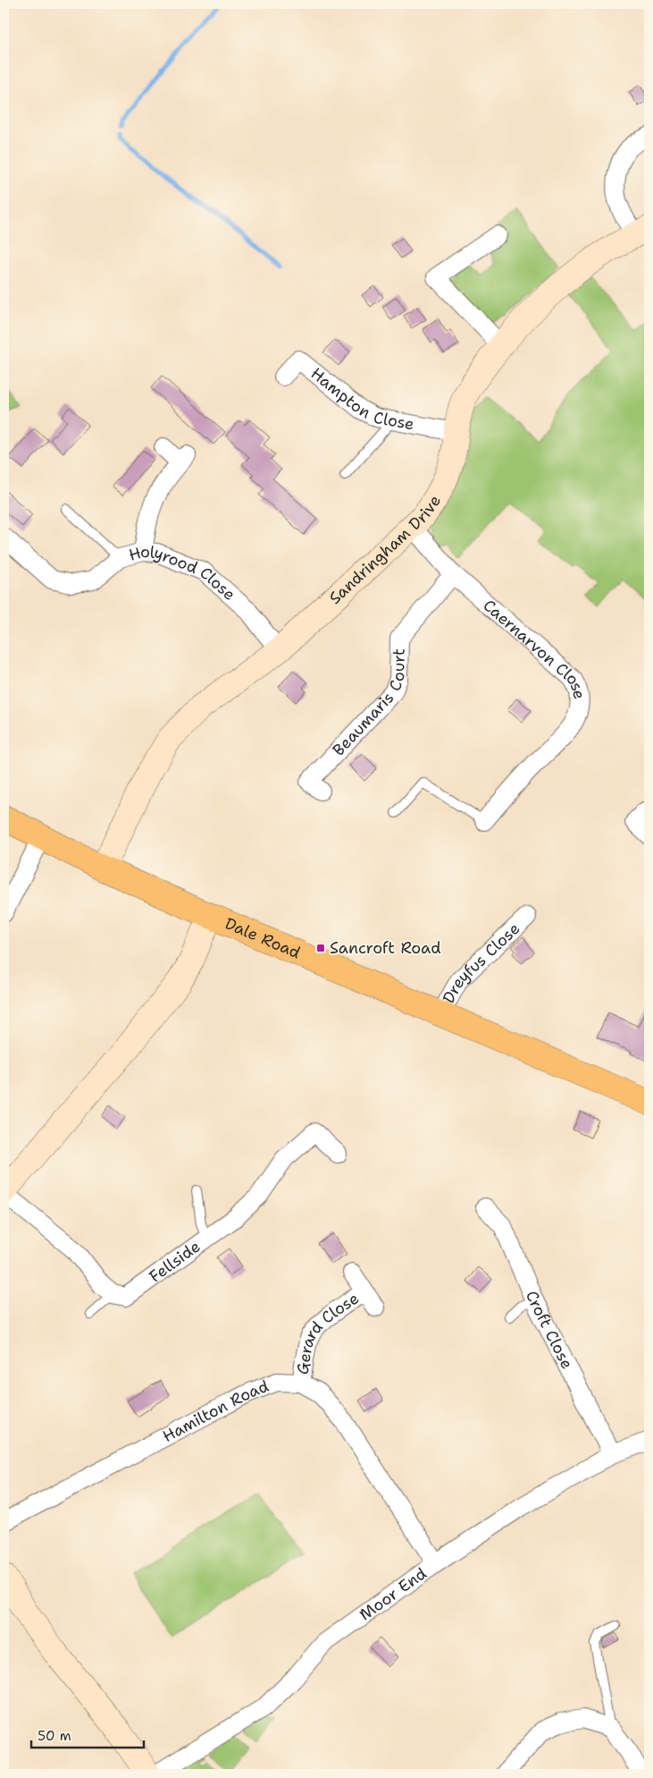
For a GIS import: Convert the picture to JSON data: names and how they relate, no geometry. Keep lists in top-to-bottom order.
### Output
{
  "streets": {
    "main road": ["Dale Road"],
    "street": [
      "Hampton Close",
      "Sandringham Drive",
      "Holyrood Close",
      "Caernarvon Close",
      "Beaumaris Court",
      "Dreyfus Close",
      "Fellside",
      "Croft Close",
      "Gerard Close",
      "Hamilton Road",
      "Moor End"
    ]
  },
  "crossings": [
    ["Hampton Close", "Sandringham Drive"],
    ["Sandringham Drive", "Holyrood Close"],
    ["Sandringham Drive", "Caernarvon Close"],
    ["Sandringham Drive", "Dale Road"],
    ["Caernarvon Close", "Beaumaris Court"],
    ["Dale Road", "Dreyfus Close"],
    ["Croft Close", "Moor End"],
    ["Gerard Close", "Hamilton Road"],
    ["Hamilton Road", "Moor End"]
  ],
  "places": {
    "transit": ["Sancroft Road"]
  },
  "scale_bar": "50 m"
}
